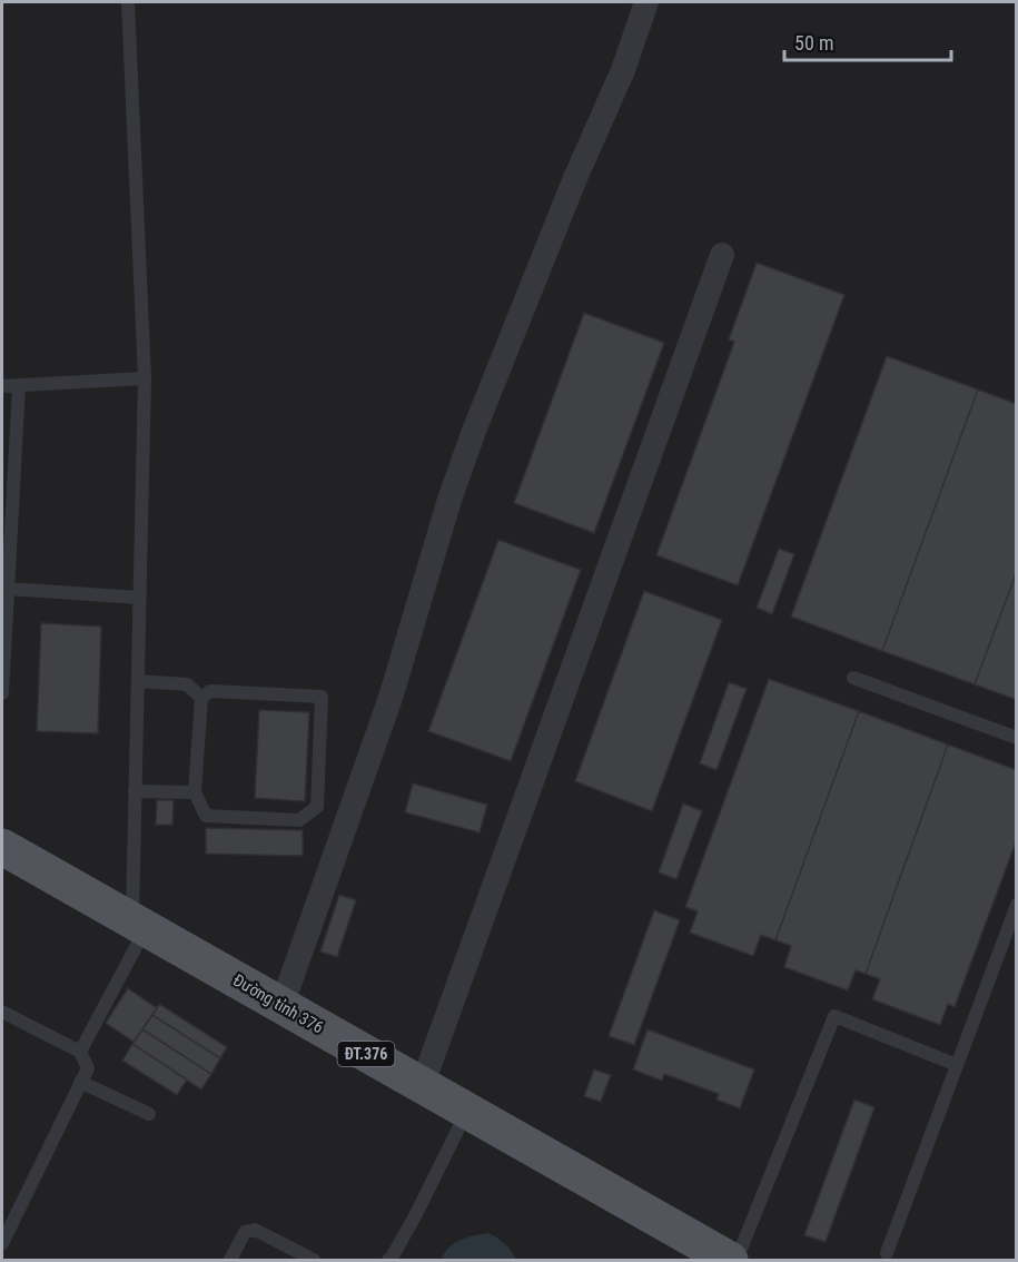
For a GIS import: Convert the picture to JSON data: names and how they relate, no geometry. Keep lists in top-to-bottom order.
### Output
{
  "streets": {
    "main road": ["Đường tỉnh 376", "ĐT.376"]
  },
  "scale_bar": "50 m"
}
